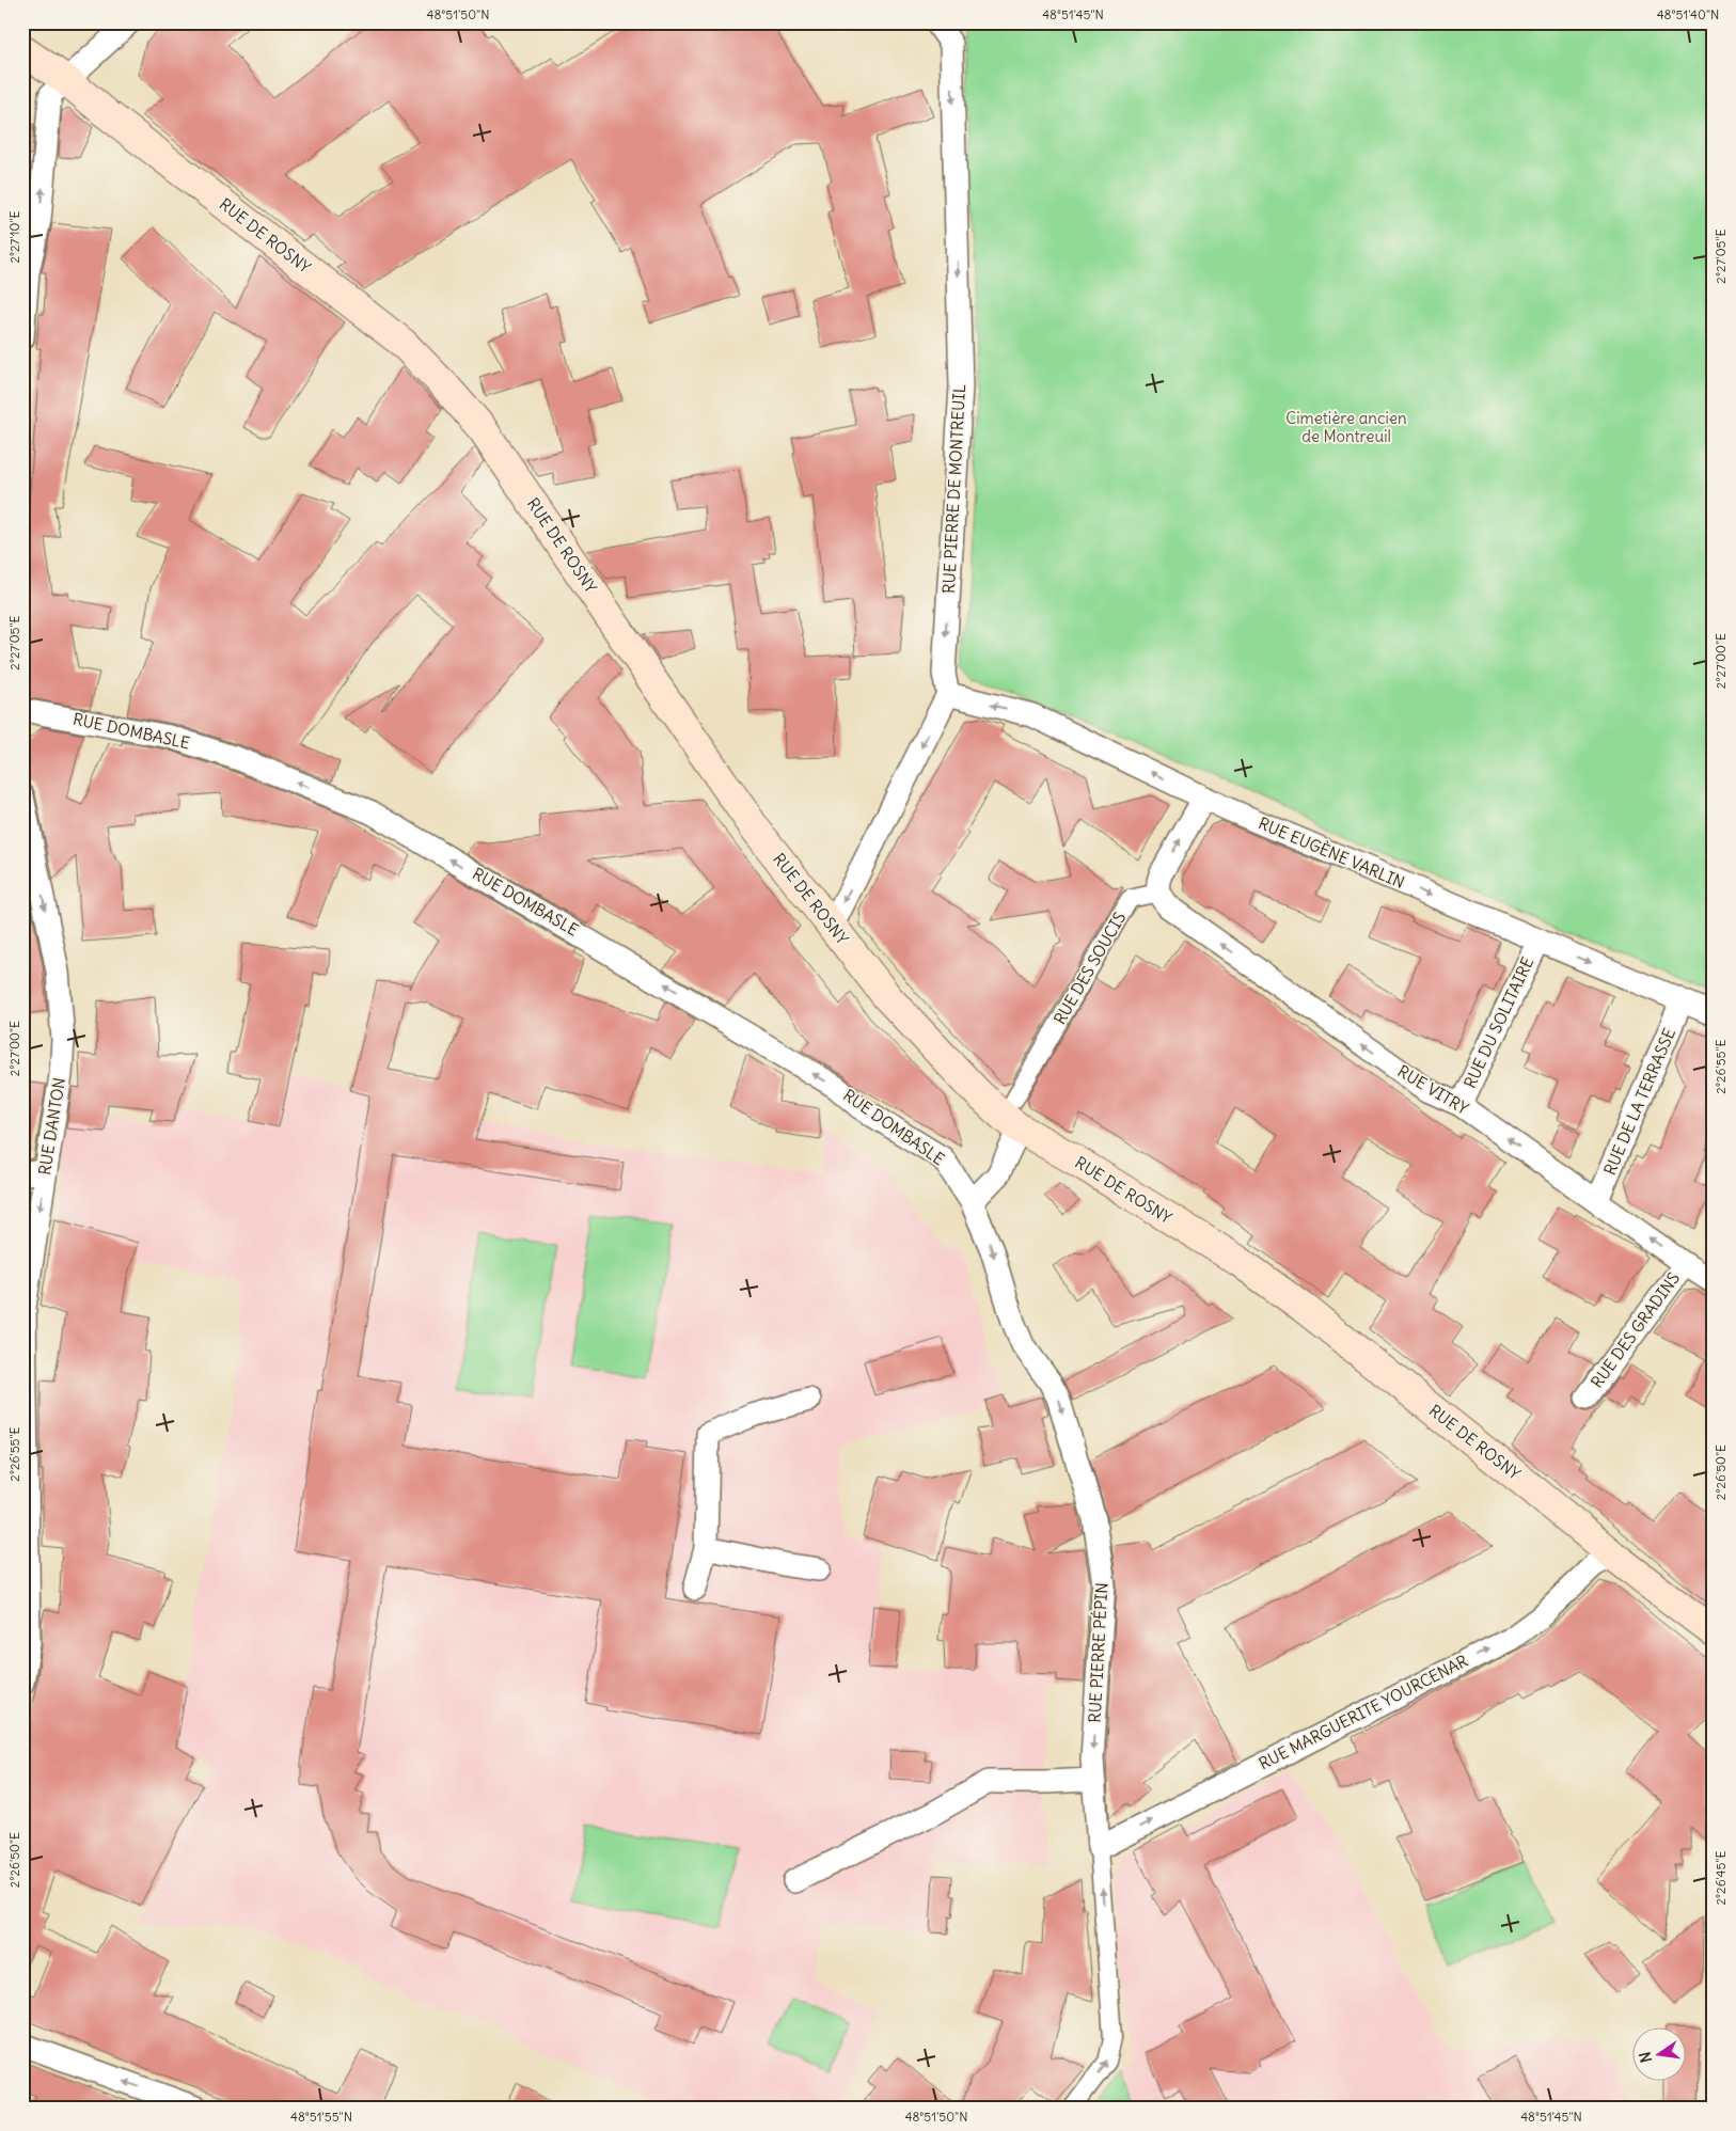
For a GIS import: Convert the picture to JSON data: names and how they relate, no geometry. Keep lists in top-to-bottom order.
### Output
{
  "streets": {
    "main road": ["RUE DE ROSNY"],
    "street": [
      "RUE PIERRE DE MONTREUIL",
      "RUE DOMBASLE",
      "RUE EUGÈNE VARLIN",
      "RUE DES SOUCIS",
      "RUE DU SOLITAIRE",
      "RUE VITRY",
      "RUE DE LA TERRASSE",
      "RUE DANTON",
      "RUE DES GRADINS",
      "RUE PIERRE PÉPIN",
      "RUE MARGUERITE YOURCENAR"
    ]
  },
  "crossings": [
    ["RUE DE ROSNY", "RUE MARGUERITE YOURCENAR"],
    ["RUE PIERRE DE MONTREUIL", "RUE EUGÈNE VARLIN"],
    ["RUE DOMBASLE", "RUE PIERRE PÉPIN"],
    ["RUE EUGÈNE VARLIN", "RUE DU SOLITAIRE"],
    ["RUE EUGÈNE VARLIN", "RUE DE LA TERRASSE"],
    ["RUE DES SOUCIS", "RUE VITRY"],
    ["RUE DU SOLITAIRE", "RUE VITRY"],
    ["RUE VITRY", "RUE DE LA TERRASSE"],
    ["RUE VITRY", "RUE DES GRADINS"],
    ["RUE PIERRE PÉPIN", "RUE MARGUERITE YOURCENAR"]
  ],
  "one_way": [
    "RUE PIERRE DE MONTREUIL",
    "RUE DOMBASLE",
    "RUE VITRY",
    "RUE DANTON",
    "RUE MARGUERITE YOURCENAR"
  ],
  "parks": ["Cimetière ancien de Montreuil"],
  "north": "left",
  "coordinates": [
    "48°51'50\"N",
    "48°51'45\"N",
    "48°51'40\"N",
    "2°27'10\"E",
    "2°27'05\"E",
    "2°27'00\"E",
    "2°26'55\"E",
    "2°26'50\"E",
    "2°26'45\"E",
    "48°51'55\"N"
  ]
}
